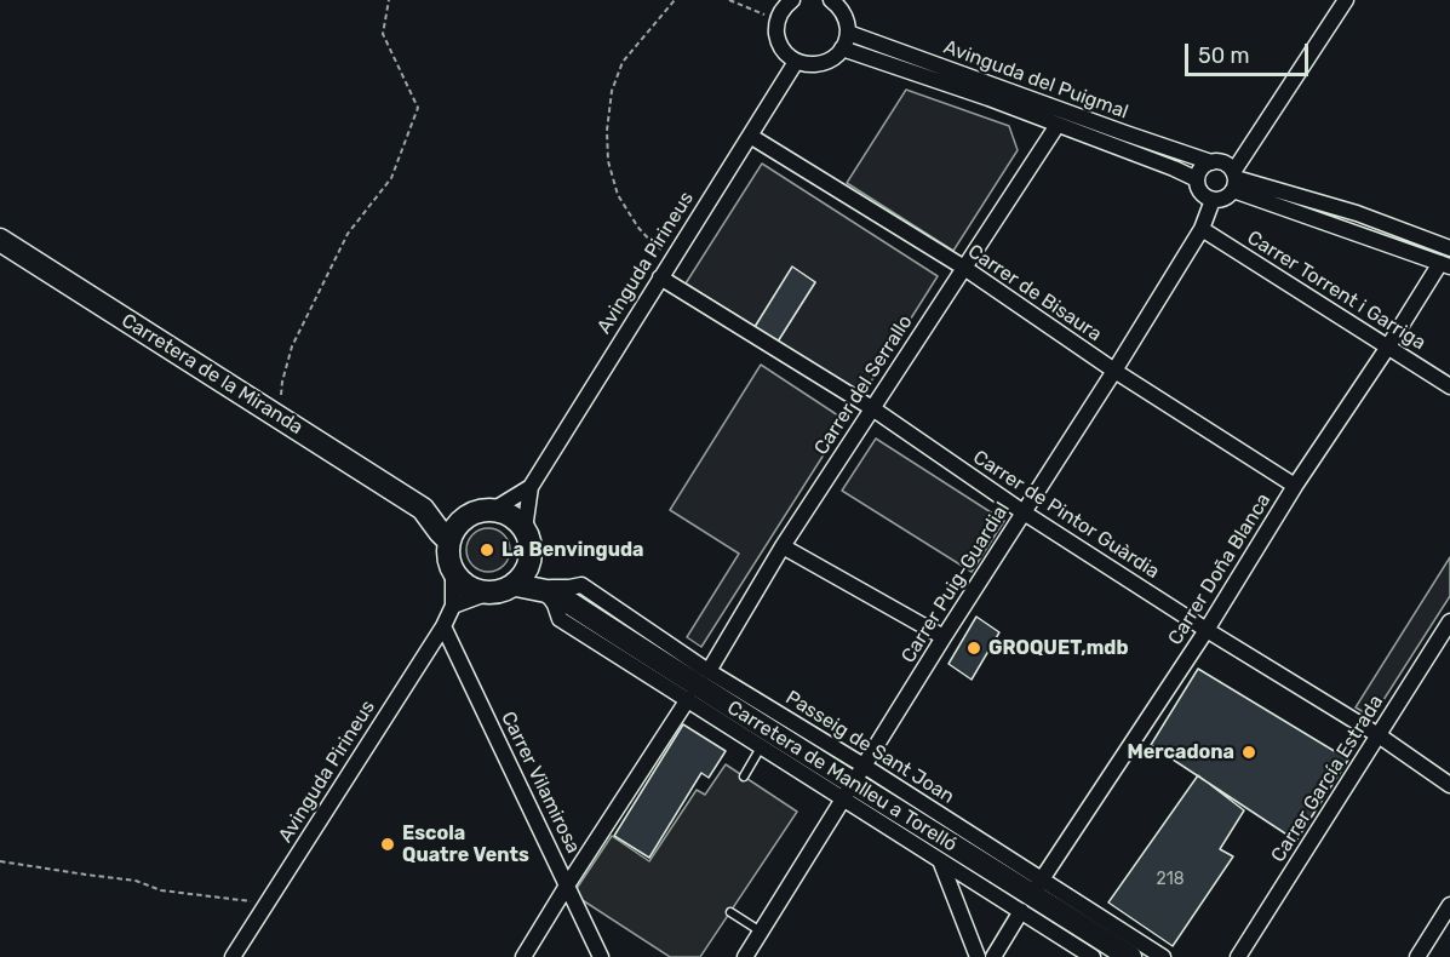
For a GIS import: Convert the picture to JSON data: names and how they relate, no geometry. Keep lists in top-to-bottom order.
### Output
{
  "streets": {
    "street": [
      "Avinguda del Puigmal",
      "Avinguda Pirineus",
      "Carrer Torrent i Garriga",
      "Carrer de Bisaura",
      "Carretera de la Miranda",
      "Carrer del Serrallo",
      "Carrer de Pintor Guàrdia",
      "Carrer Doña Blanca",
      "Carrer Puig-Guardial",
      "Passeig de Sant Joan",
      "Carretera de Manlleu a Torelló",
      "Carrer García Estrada",
      "Carrer Vilamirosa"
    ]
  },
  "crossings": [
    ["Avinguda del Puigmal", "Carrer del Serrallo"],
    ["Avinguda del Puigmal", "Carrer Puig-Guardial"],
    ["Avinguda Pirineus", "Carrer de Bisaura"],
    ["Avinguda Pirineus", "Carretera de la Miranda"],
    ["Avinguda Pirineus", "Carrer de Pintor Guàrdia"],
    ["Avinguda Pirineus", "Carretera de Manlleu a Torelló"],
    ["Avinguda Pirineus", "Carrer Vilamirosa"],
    ["Carrer Torrent i Garriga", "Carrer Doña Blanca"],
    ["Carrer Torrent i Garriga", "Carrer Puig-Guardial"],
    ["Carrer de Bisaura", "Carrer del Serrallo"],
    ["Carrer de Bisaura", "Carrer Doña Blanca"],
    ["Carrer de Bisaura", "Carrer Puig-Guardial"],
    ["Carretera de la Miranda", "Carretera de Manlleu a Torelló"],
    ["Carrer del Serrallo", "Carrer de Pintor Guàrdia"],
    ["Carrer del Serrallo", "Passeig de Sant Joan"],
    ["Carrer de Pintor Guàrdia", "Carrer Doña Blanca"],
    ["Carrer de Pintor Guàrdia", "Carrer Puig-Guardial"],
    ["Carrer de Pintor Guàrdia", "Carrer García Estrada"],
    ["Carrer Doña Blanca", "Passeig de Sant Joan"],
    ["Carrer Doña Blanca", "Carretera de Manlleu a Torelló"],
    ["Carrer Puig-Guardial", "Passeig de Sant Joan"],
    ["Carrer Puig-Guardial", "Carretera de Manlleu a Torelló"],
    ["Passeig de Sant Joan", "Carretera de Manlleu a Torelló"]
  ],
  "places": [
    "La Benvinguda",
    "GROQUET,mdb",
    "Mercadona",
    "Escola Quatre Vents"
  ],
  "house_numbers": ["218"],
  "scale_bar": "50 m"
}
